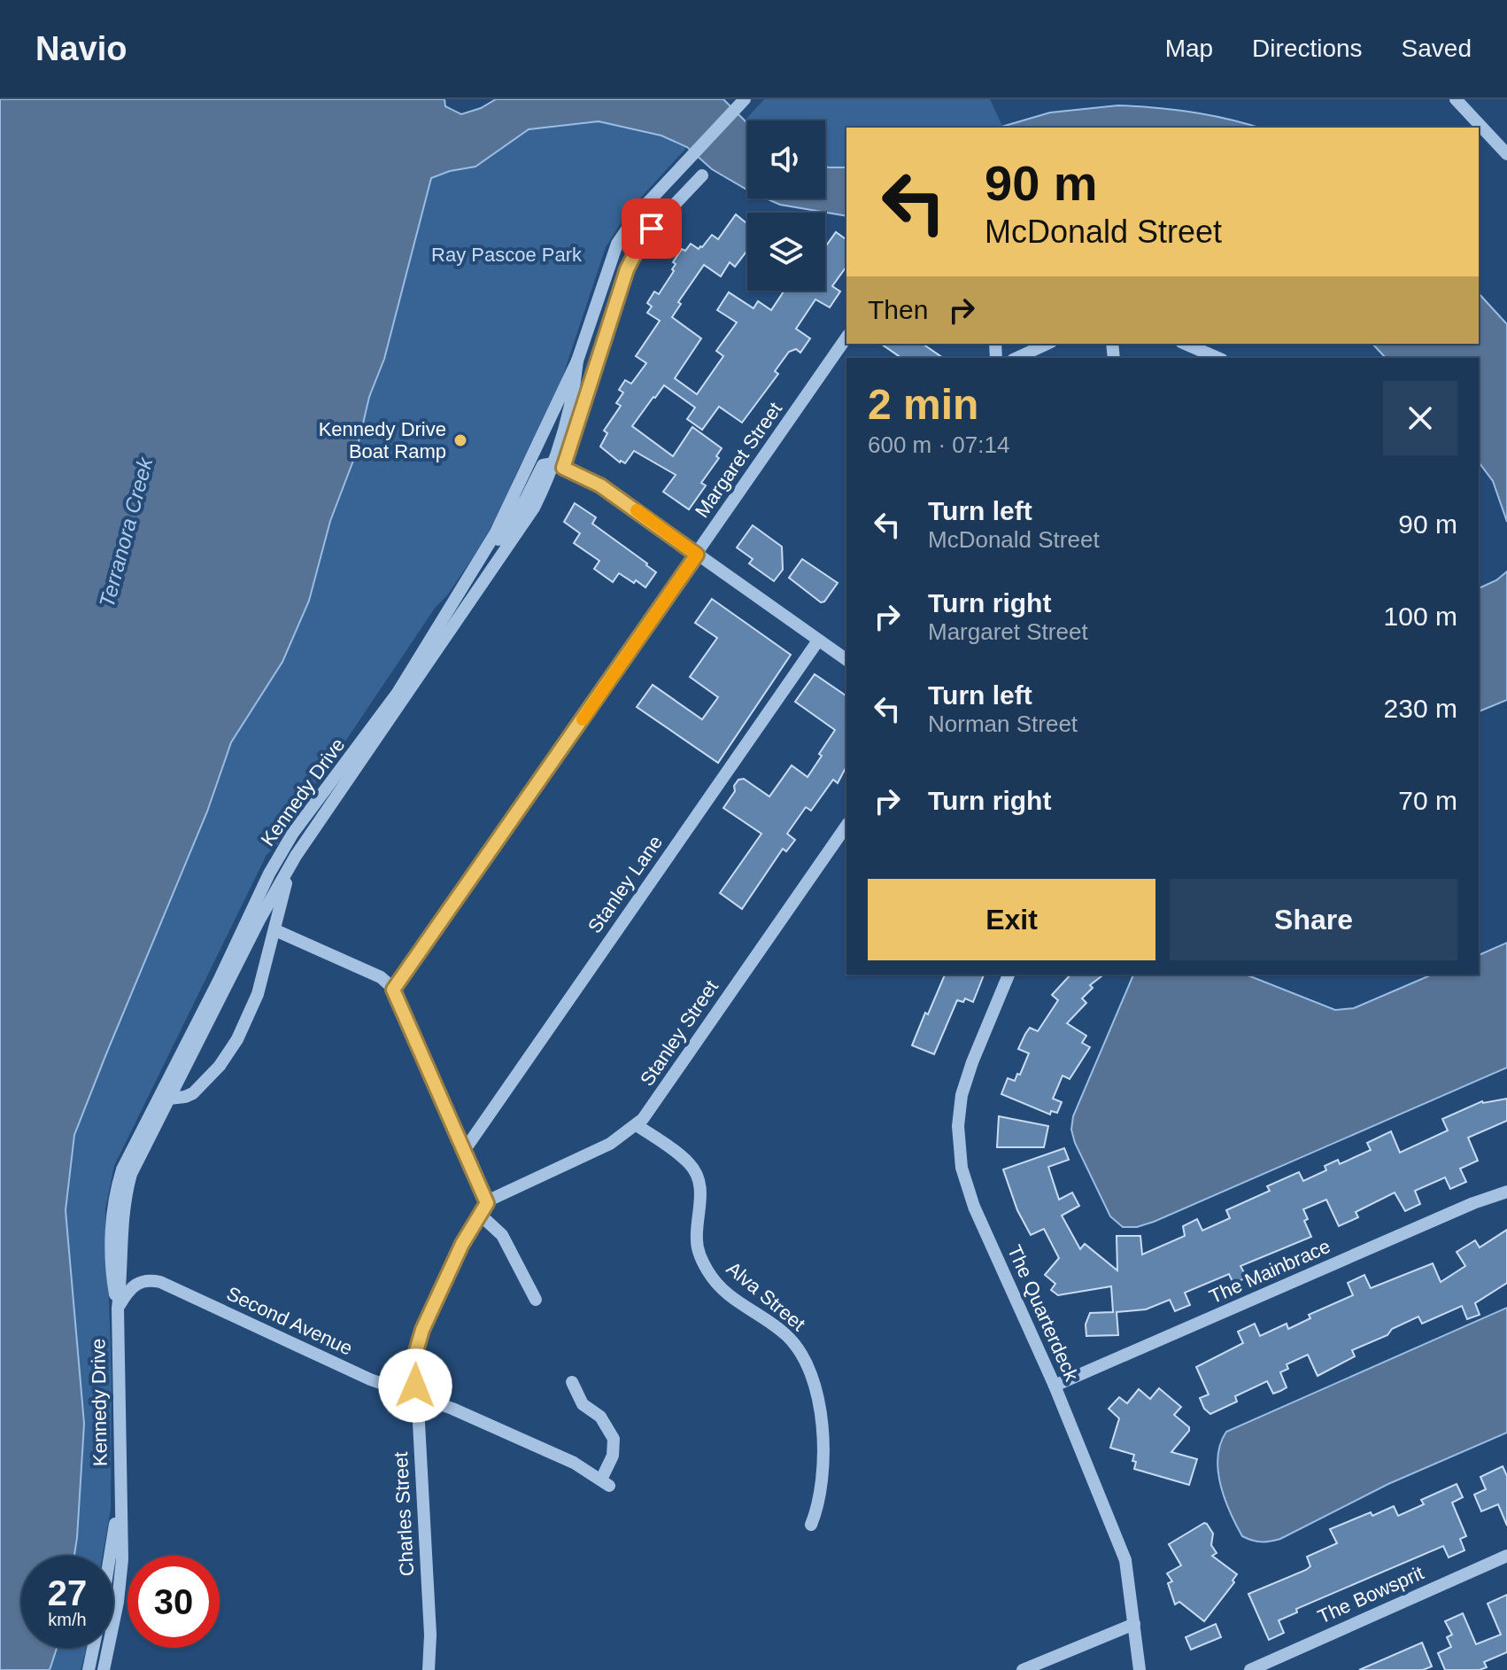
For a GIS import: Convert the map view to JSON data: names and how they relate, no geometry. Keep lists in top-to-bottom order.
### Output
{
  "streets": {
    "street": [
      "Margaret Street",
      "Kennedy Drive",
      "Stanley Lane",
      "Stanley Street",
      "The Mainbrace",
      "Alva Street",
      "The Quarterdeck",
      "Second Avenue",
      "Charles Street",
      "The Bowsprit"
    ]
  },
  "crossings": [
    ["Kennedy Drive", "Second Avenue"],
    ["Stanley Street", "Alva Street"],
    ["Stanley Street", "Charles Street"],
    ["The Mainbrace", "The Quarterdeck"],
    ["Second Avenue", "Charles Street"]
  ],
  "water": ["Terranora Creek"],
  "parks": ["Ray Pascoe Park"],
  "places": ["Kennedy Drive Boat Ramp"],
  "page": {
    "header": "Navio",
    "nav": ["Map", "Directions", "Saved"],
    "turn": ["90 m", "McDonald Street"],
    "then": "Then",
    "heading": ["2 min", "600 m · 07:14"],
    "list": [
      {
        "name": "Turn left",
        "note": "McDonald Street",
        "value": "90 m"
      },
      {
        "name": "Turn right",
        "note": "Margaret Street",
        "value": "100 m"
      },
      {
        "name": "Turn left",
        "note": "Norman Street",
        "value": "230 m"
      },
      {
        "name": "Turn right",
        "value": "70 m"
      }
    ],
    "buttons": ["Exit", "Share"],
    "speed": "27 km/h",
    "limit": "30"
  }
}
